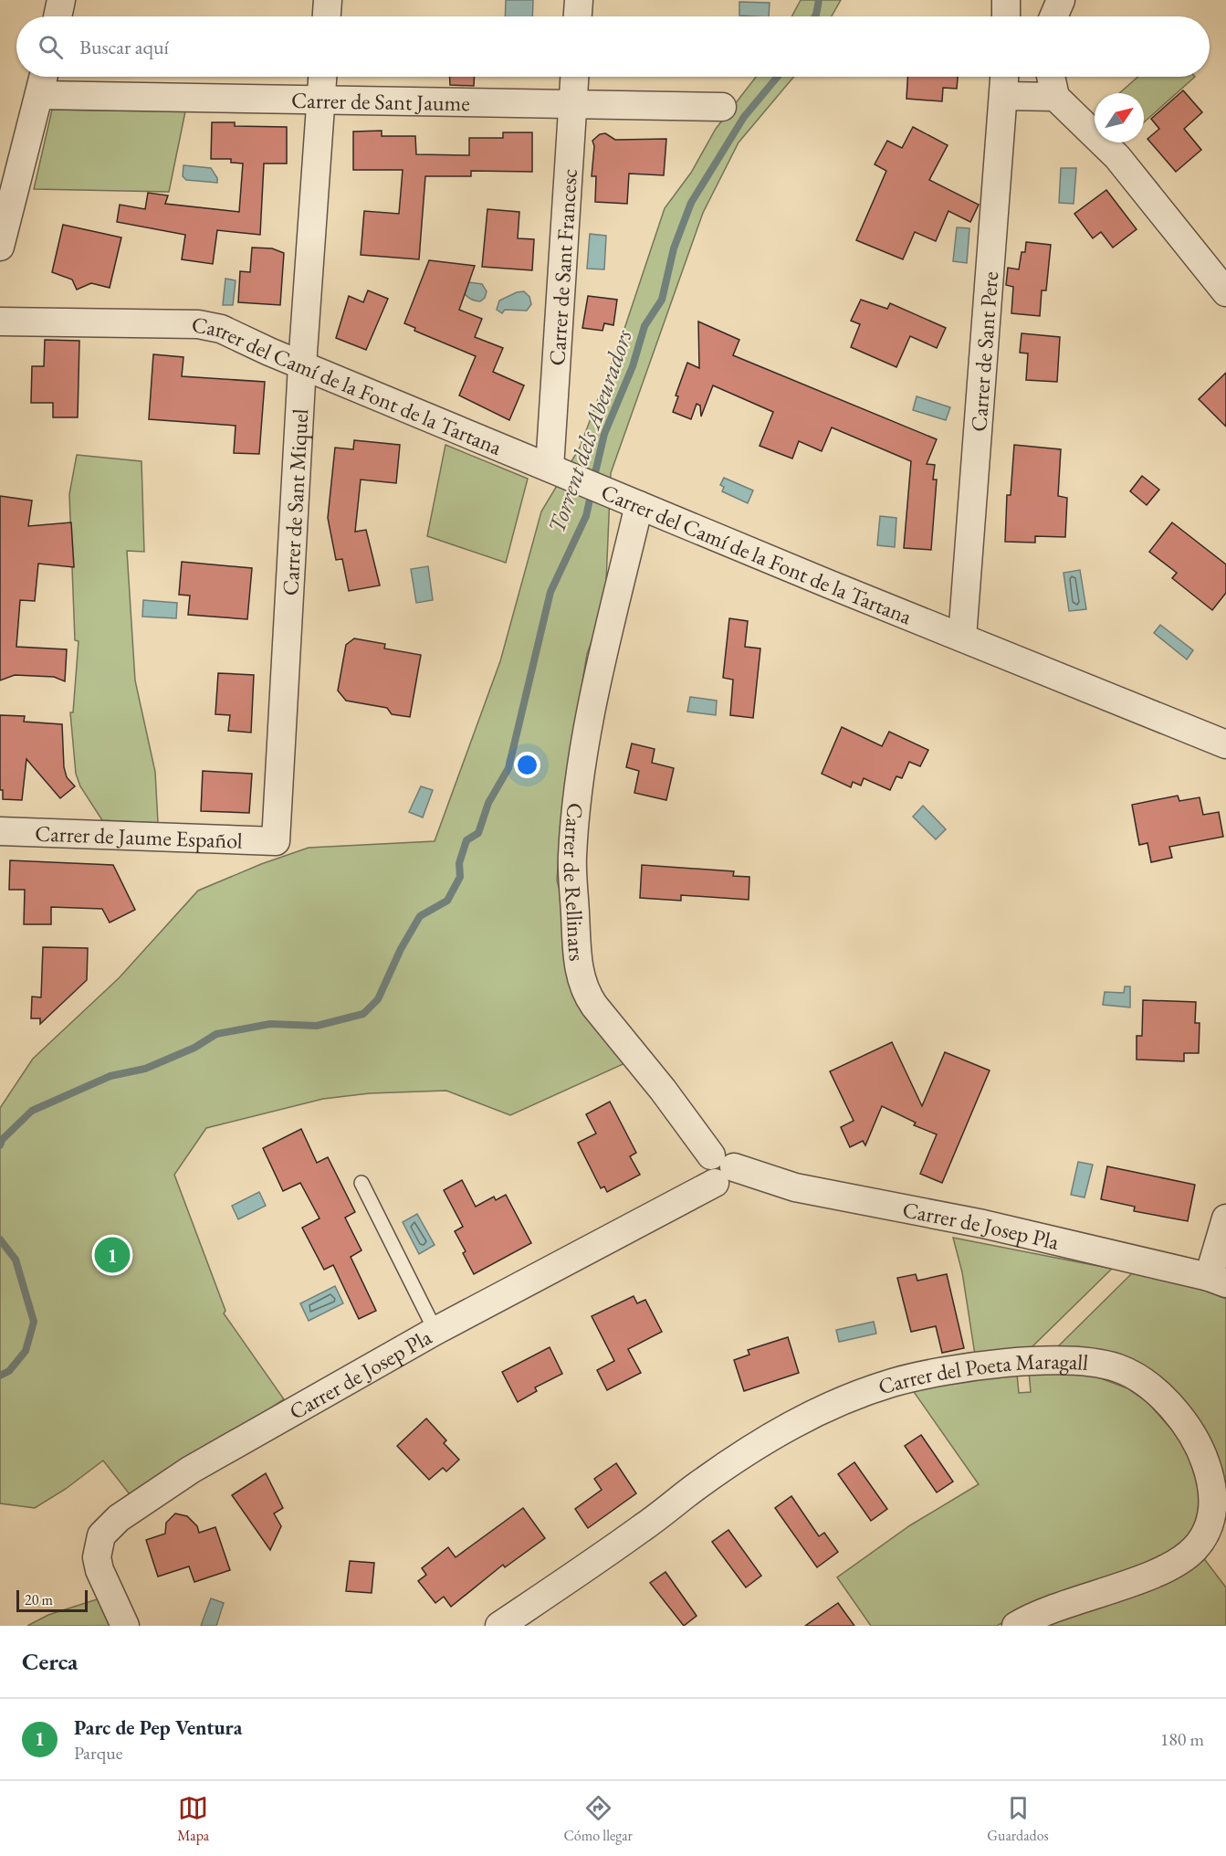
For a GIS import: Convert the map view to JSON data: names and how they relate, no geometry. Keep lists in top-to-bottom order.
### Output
{
  "streets": {
    "street": [
      "Carrer de Sant Jaume",
      "Carrer de Sant Francesc",
      "Carrer de Sant Pere",
      "Carrer del Camí de la Font de la Tartana",
      "Carrer de Sant Miquel",
      "Carrer de Jaume Español",
      "Carrer de Rellinars",
      "Carrer de Josep Pla",
      "Carrer del Poeta Maragall"
    ]
  },
  "crossings": [
    ["Carrer de Sant Jaume", "Carrer de Sant Francesc"],
    ["Carrer de Sant Jaume", "Carrer de Sant Miquel"],
    ["Carrer de Sant Francesc", "Carrer del Camí de la Font de la Tartana"],
    ["Carrer de Sant Pere", "Carrer del Camí de la Font de la Tartana"],
    ["Carrer del Camí de la Font de la Tartana", "Carrer de Sant Miquel"],
    ["Carrer del Camí de la Font de la Tartana", "Carrer de Rellinars"],
    ["Carrer de Sant Miquel", "Carrer de Jaume Español"],
    ["Carrer de Rellinars", "Carrer de Josep Pla"]
  ],
  "water": ["Torrent dels Abeuradors"],
  "scale_bar": "20 m",
  "north": "top right",
  "page": {
    "search": "Buscar aquí",
    "pins": "1",
    "scale": "20 m",
    "heading": "Cerca",
    "list": [
      {
        "mark": "1",
        "name": "Parc de Pep Ventura",
        "note": "Parque",
        "value": "180 m"
      }
    ],
    "nav": ["Mapa", "Cómo llegar", "Guardados"]
  }
}
